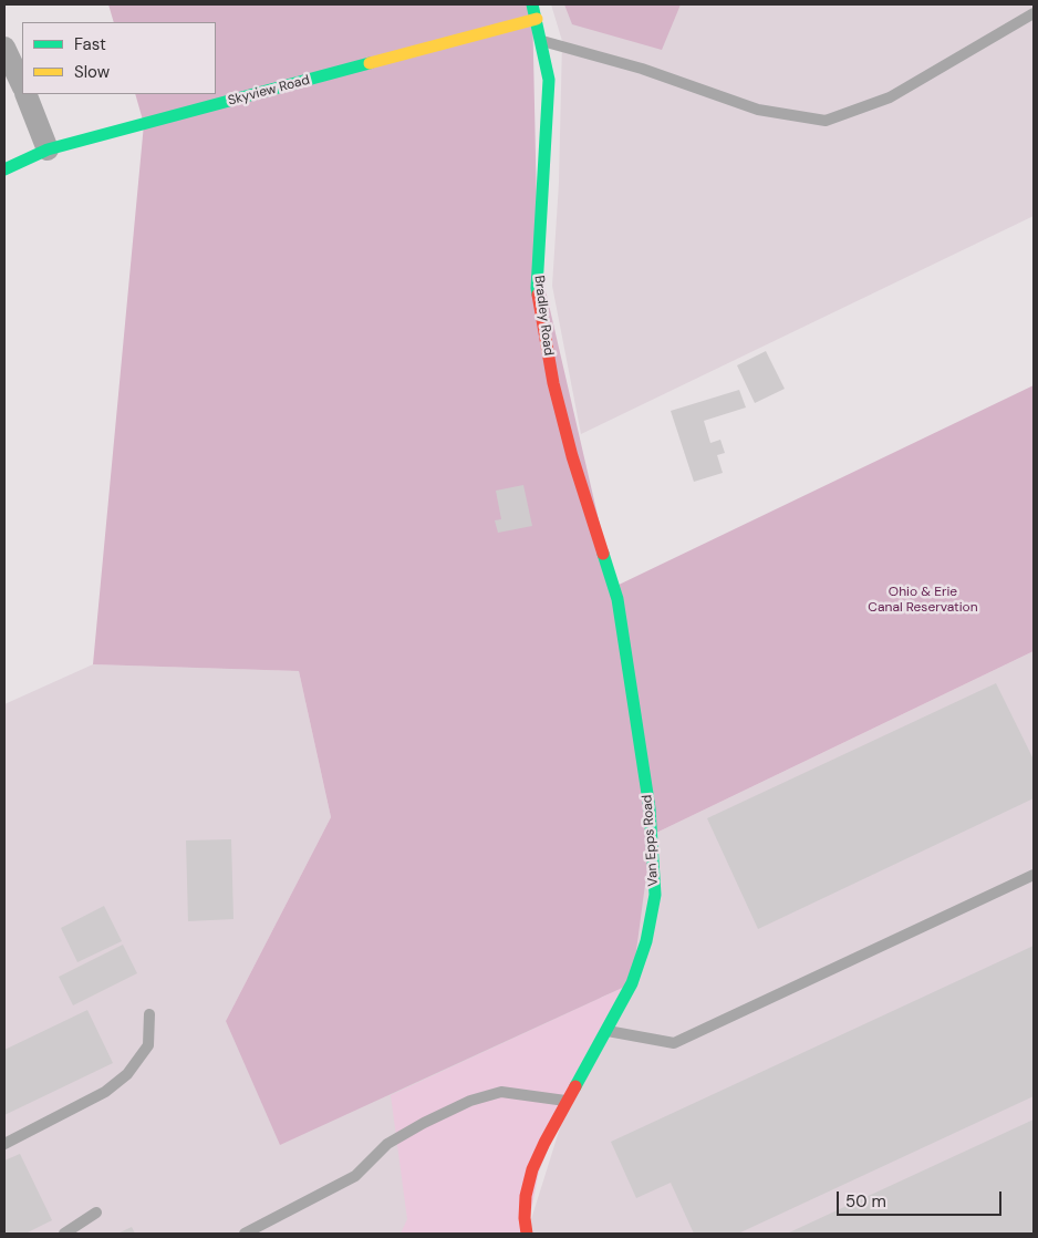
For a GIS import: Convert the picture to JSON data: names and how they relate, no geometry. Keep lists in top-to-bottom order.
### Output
{
  "streets": {
    "street": ["Skyview Road", "Bradley Road", "Van Epps Road"]
  },
  "crossings": [
    ["Skyview Road", "Bradley Road"],
    ["Bradley Road", "Van Epps Road"]
  ],
  "parks": ["Ohio & Erie Canal Reservation"],
  "legend": ["Fast", "Slow"],
  "scale_bar": "50 m"
}
